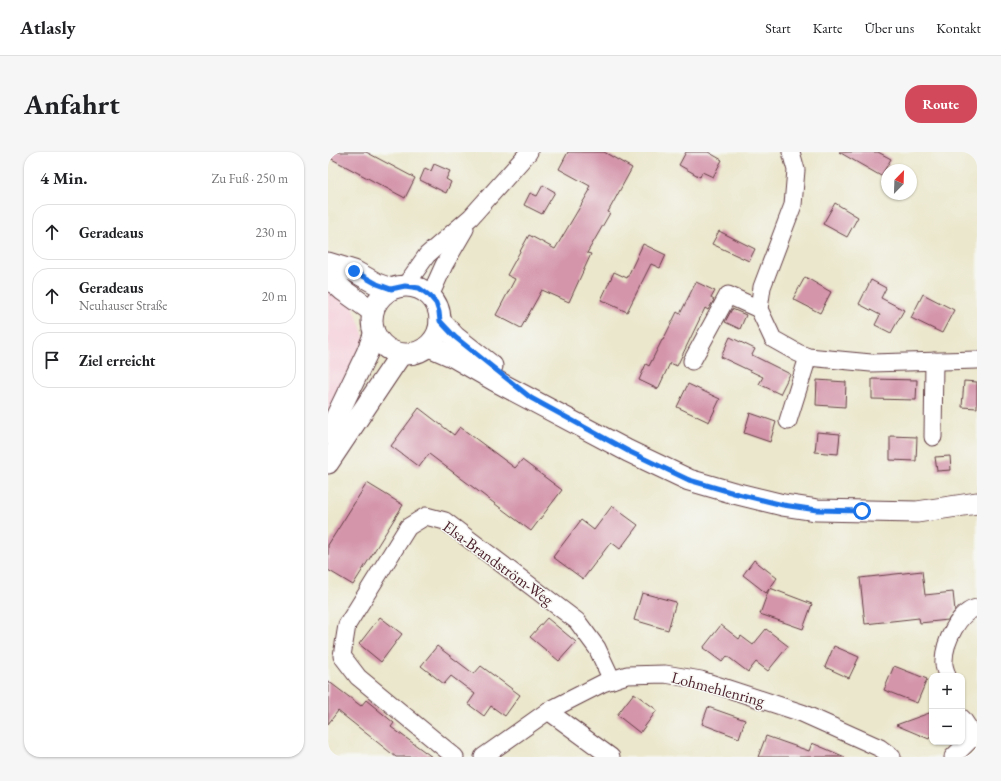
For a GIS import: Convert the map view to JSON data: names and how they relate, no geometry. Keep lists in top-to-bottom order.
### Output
{
  "streets": {
    "street": ["Elsa-Brandström-Weg", "Lohmehlenring"]
  },
  "crossings": [
    ["Elsa-Brandström-Weg", "Lohmehlenring"]
  ],
  "north": "top right",
  "page": {
    "header": "Atlasly",
    "nav": [
      "Start",
      "Karte",
      "Über uns",
      "Kontakt"
    ],
    "buttons": "Route",
    "title": "Anfahrt",
    "heading": ["4 Min.", "Zu Fuß · 250 m"],
    "list": [
      ["Geradeaus", "230 m"],
      ["Geradeaus", "Neuhauser Straße", "20 m"],
      "Ziel erreicht"
    ],
    "map_buttons": ["+", "−"]
  }
}
